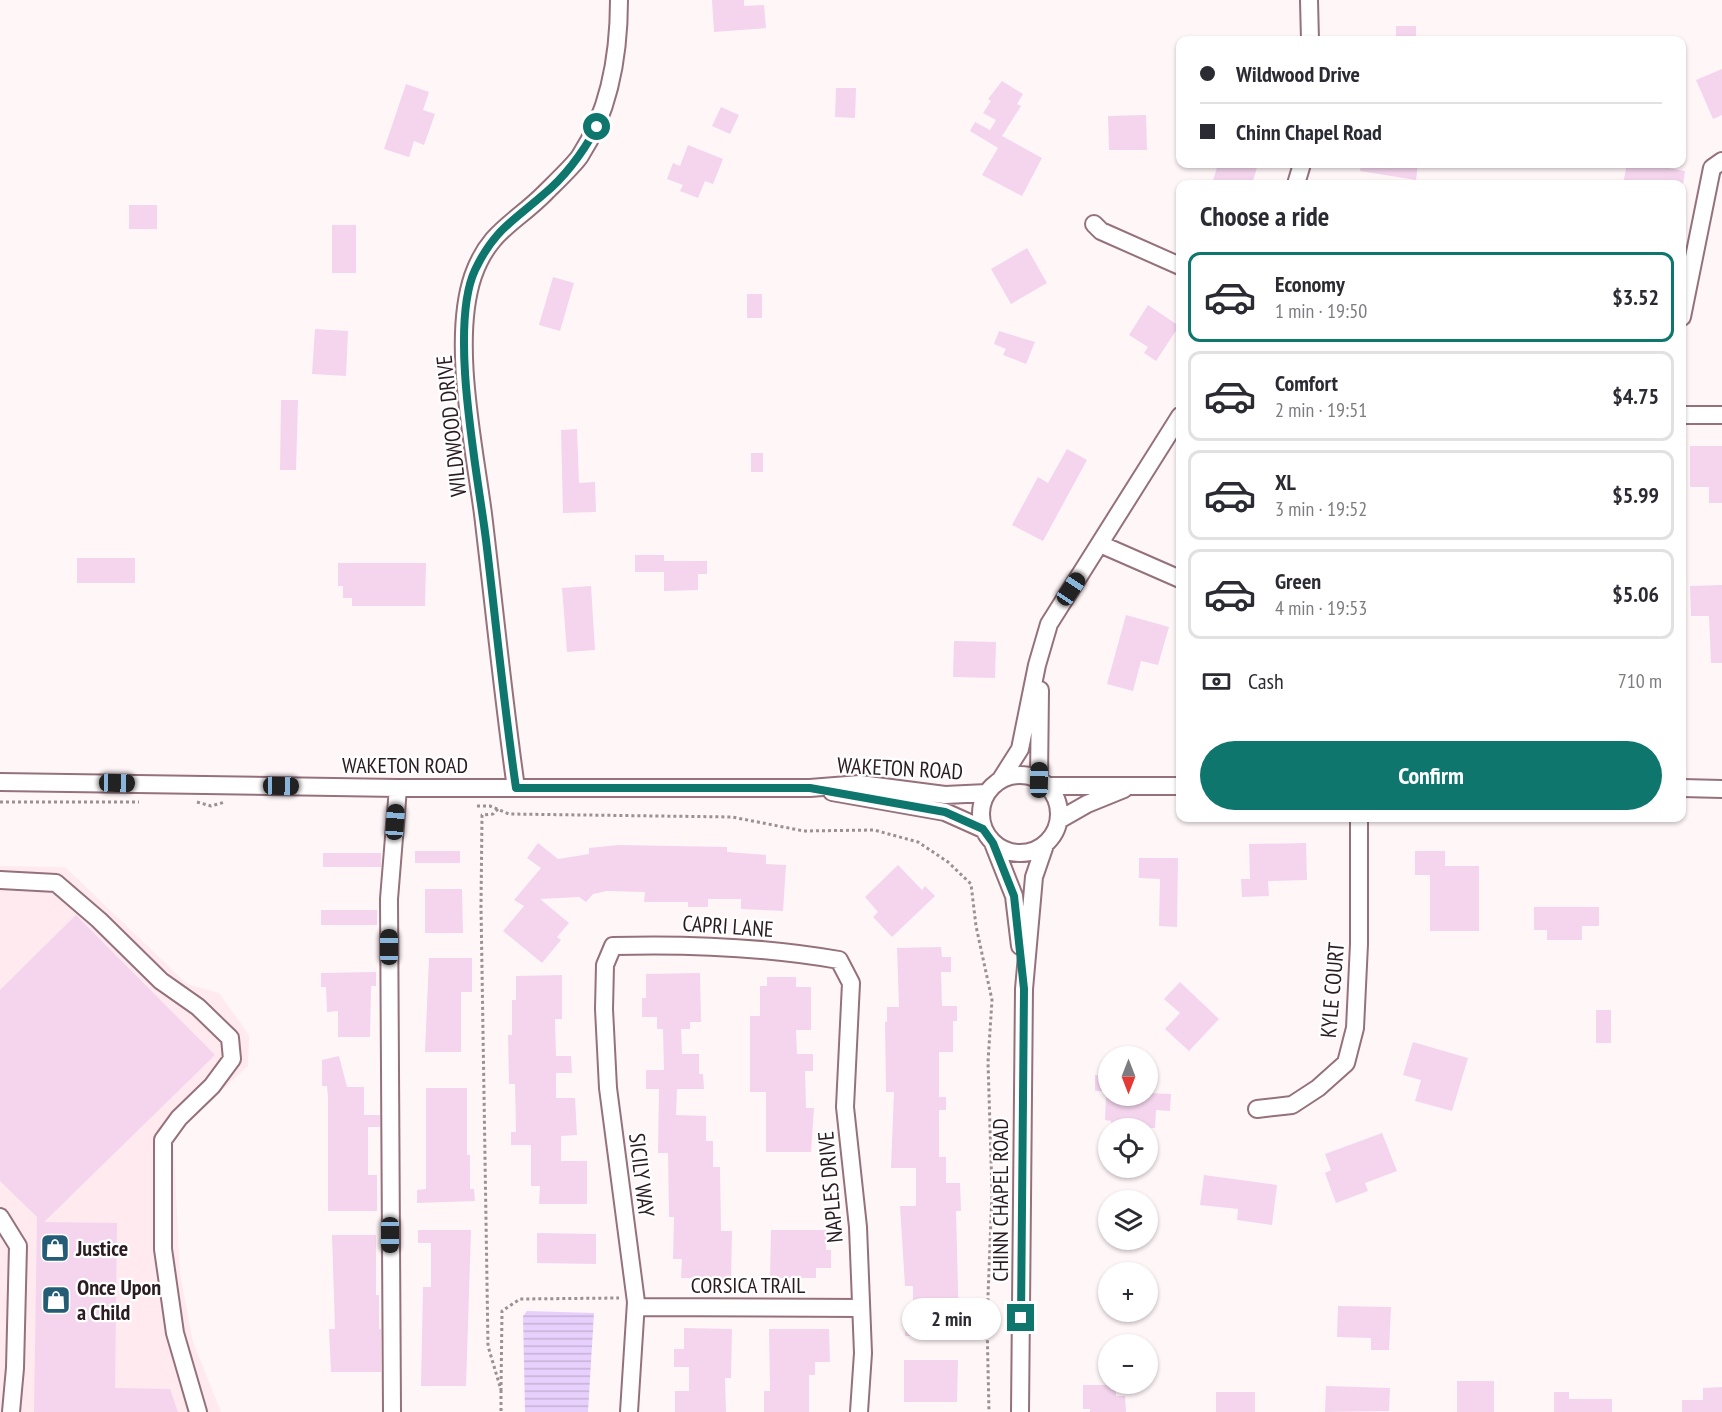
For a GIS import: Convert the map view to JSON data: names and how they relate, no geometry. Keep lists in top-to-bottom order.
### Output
{
  "streets": {
    "street": [
      "WILDWOOD DRIVE",
      "WAKETON ROAD",
      "CAPRI LANE",
      "KYLE COURT",
      "SICILY WAY",
      "NAPLES DRIVE",
      "CHINN CHAPEL ROAD",
      "CORSICA TRAIL"
    ]
  },
  "crossings": [
    ["WILDWOOD DRIVE", "WAKETON ROAD"],
    ["WAKETON ROAD", "CHINN CHAPEL ROAD"],
    ["CAPRI LANE", "SICILY WAY"],
    ["CAPRI LANE", "NAPLES DRIVE"],
    ["SICILY WAY", "CORSICA TRAIL"],
    ["NAPLES DRIVE", "CORSICA TRAIL"]
  ],
  "places": {
    "shop": ["Justice", "Once Upon a Child"]
  },
  "north": "bottom",
  "page": {
    "banner": ["Wildwood Drive", "Chinn Chapel Road"],
    "heading": "Choose a ride",
    "list": [
      {
        "name": "Economy",
        "note": "1 min · 19:50",
        "value": "$3.52"
      },
      {
        "name": "Comfort",
        "note": "2 min · 19:51",
        "value": "$4.75"
      },
      {
        "name": "XL",
        "note": "3 min · 19:52",
        "value": "$5.99"
      },
      {
        "name": "Green",
        "note": "4 min · 19:53",
        "value": "$5.06"
      }
    ],
    "pay": ["Cash", "710 m"],
    "buttons": "Confirm",
    "map_buttons": ["+", "−"],
    "bubble": "2 min"
  }
}
